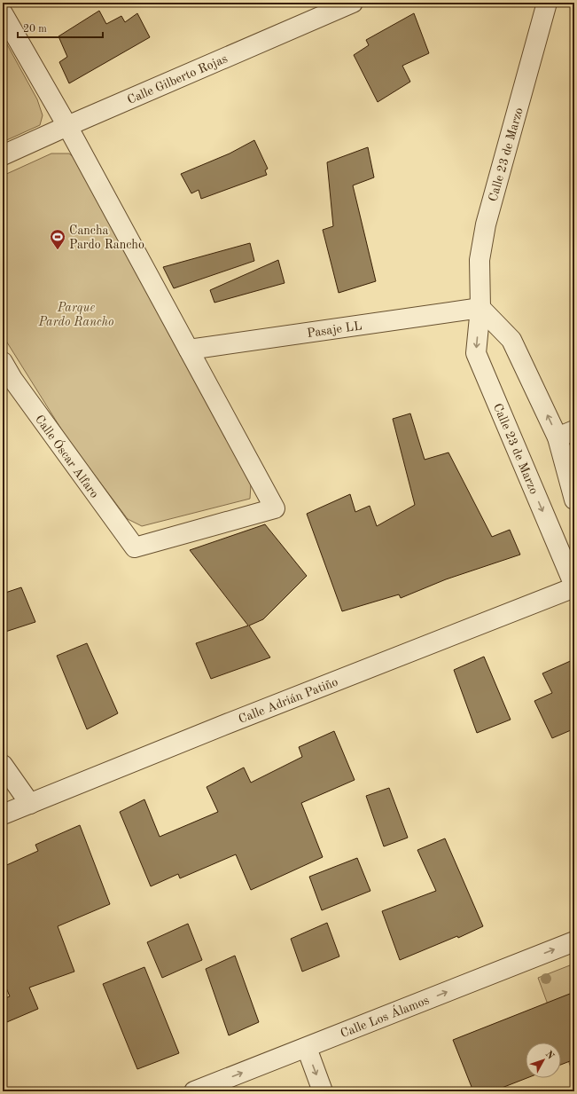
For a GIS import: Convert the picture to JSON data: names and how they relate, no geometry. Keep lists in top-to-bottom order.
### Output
{
  "streets": {
    "street": [
      "Calle Gilberto Rojas",
      "Calle 23 de Marzo",
      "Pasaje LL",
      "Calle Óscar Alfaro",
      "Calle Adrián Patiño",
      "Calle Los Álamos"
    ]
  },
  "crossings": [
    ["Calle 23 de Marzo", "Pasaje LL"],
    ["Calle 23 de Marzo", "Calle Adrián Patiño"],
    ["Pasaje LL", "Calle Óscar Alfaro"]
  ],
  "one_way": ["Calle Los Álamos"],
  "parks": ["Parque Pardo Rancho"],
  "places": {
    "sports": ["Cancha Pardo Rancho"]
  },
  "scale_bar": "20 m",
  "north": "top right"
}
